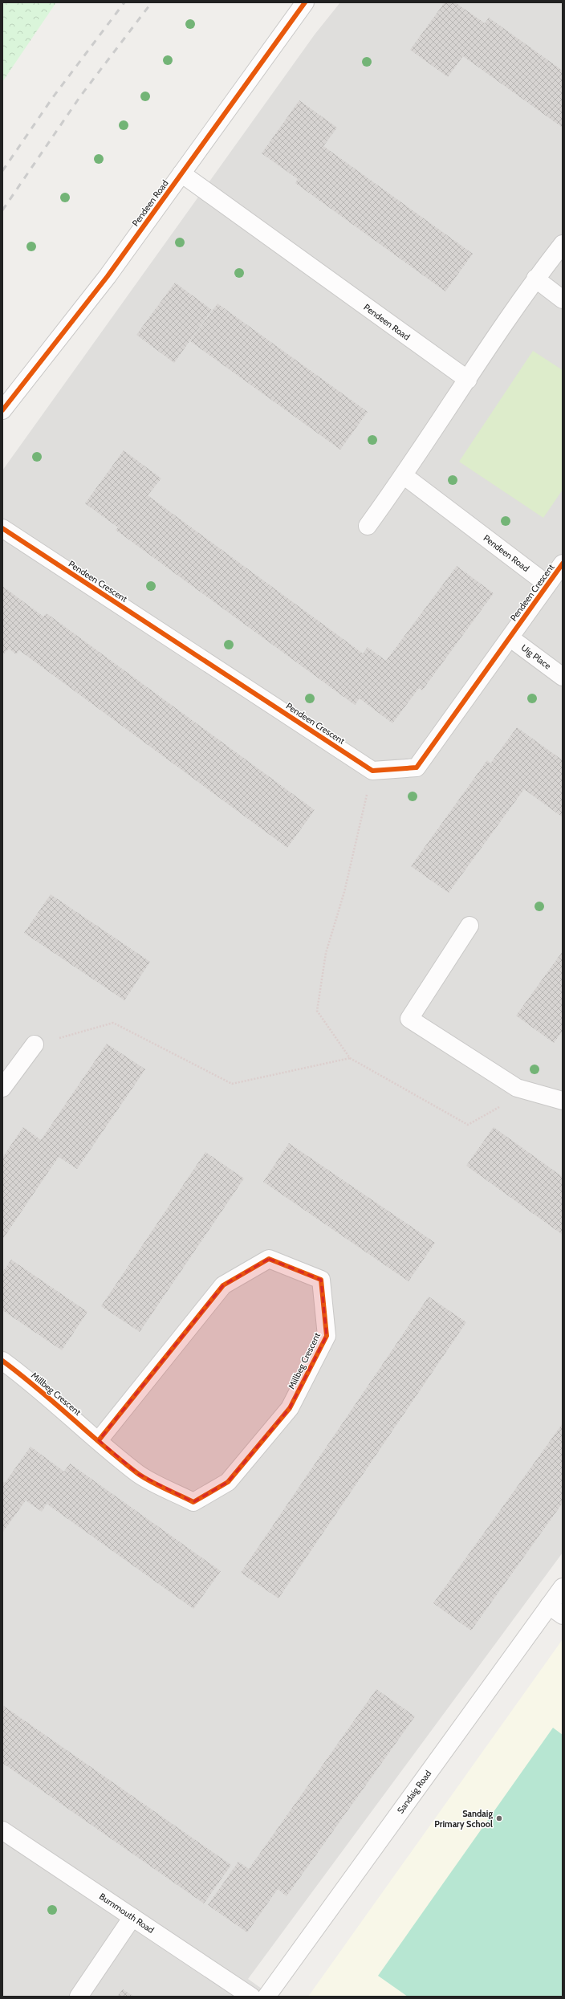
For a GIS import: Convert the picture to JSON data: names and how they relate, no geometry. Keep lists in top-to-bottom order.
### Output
{
  "streets": {
    "street": [
      "Pendeen Road",
      "Pendeen Crescent",
      "Uig Place",
      "Millbeg Crescent",
      "Sandaig Road",
      "Burnmouth Road"
    ]
  },
  "crossings": [
    ["Pendeen Road", "Pendeen Crescent"],
    ["Pendeen Crescent", "Uig Place"]
  ],
  "places": ["Sandaig Primary School"]
}
